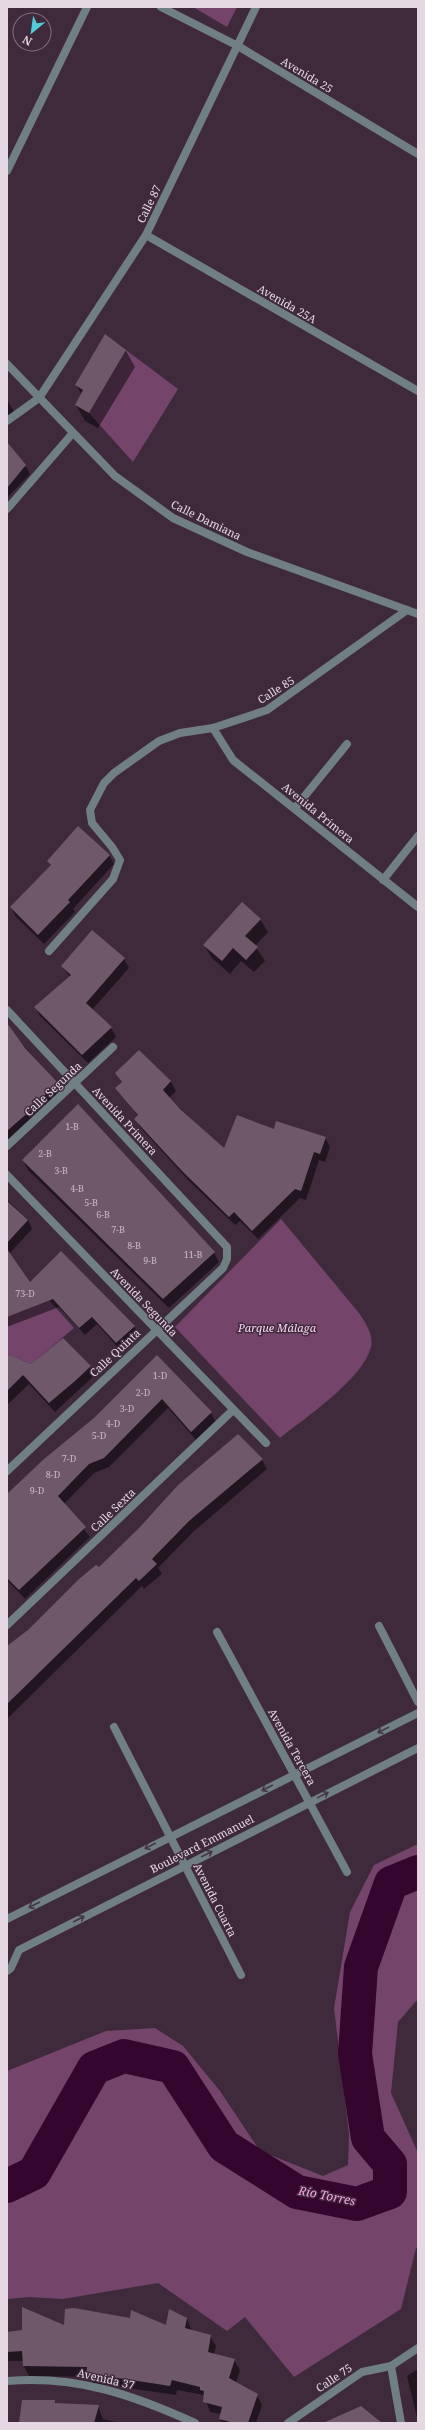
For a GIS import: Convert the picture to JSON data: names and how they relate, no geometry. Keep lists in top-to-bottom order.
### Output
{
  "streets": {
    "street": [
      "Avenida 25",
      "Calle 87",
      "Avenida 25A",
      "Calle Damiana",
      "Calle 85",
      "Avenida Primera",
      "Calle Segunda",
      "Avenida Segunda",
      "Calle Quinta",
      "Calle Sexta",
      "Avenida Tercera",
      "Boulevard Emmanuel",
      "Avenida Cuarta",
      "Calle 75",
      "Avenida 37"
    ]
  },
  "crossings": [
    ["Avenida 25", "Calle 87"],
    ["Calle 87", "Avenida 25A"],
    ["Calle 87", "Calle Damiana"],
    ["Calle Damiana", "Calle 85"],
    ["Calle 85", "Avenida Primera"],
    ["Avenida Primera", "Calle Segunda"],
    ["Avenida Primera", "Calle Quinta"],
    ["Avenida Segunda", "Calle Quinta"],
    ["Avenida Segunda", "Calle Sexta"],
    ["Avenida Tercera", "Boulevard Emmanuel"],
    ["Boulevard Emmanuel", "Avenida Cuarta"]
  ],
  "water": ["Río Torres"],
  "parks": ["Parque Málaga"],
  "house_numbers": [
    "1-B",
    "2-B",
    "3-B",
    "4-B",
    "5-B",
    "6-B",
    "7-B",
    "8-B",
    "11-B",
    "9-B",
    "73-D",
    "1-D",
    "2-D",
    "3-D",
    "4-D",
    "5-D",
    "7-D",
    "8-D",
    "9-D"
  ],
  "north": "bottom left"
}
